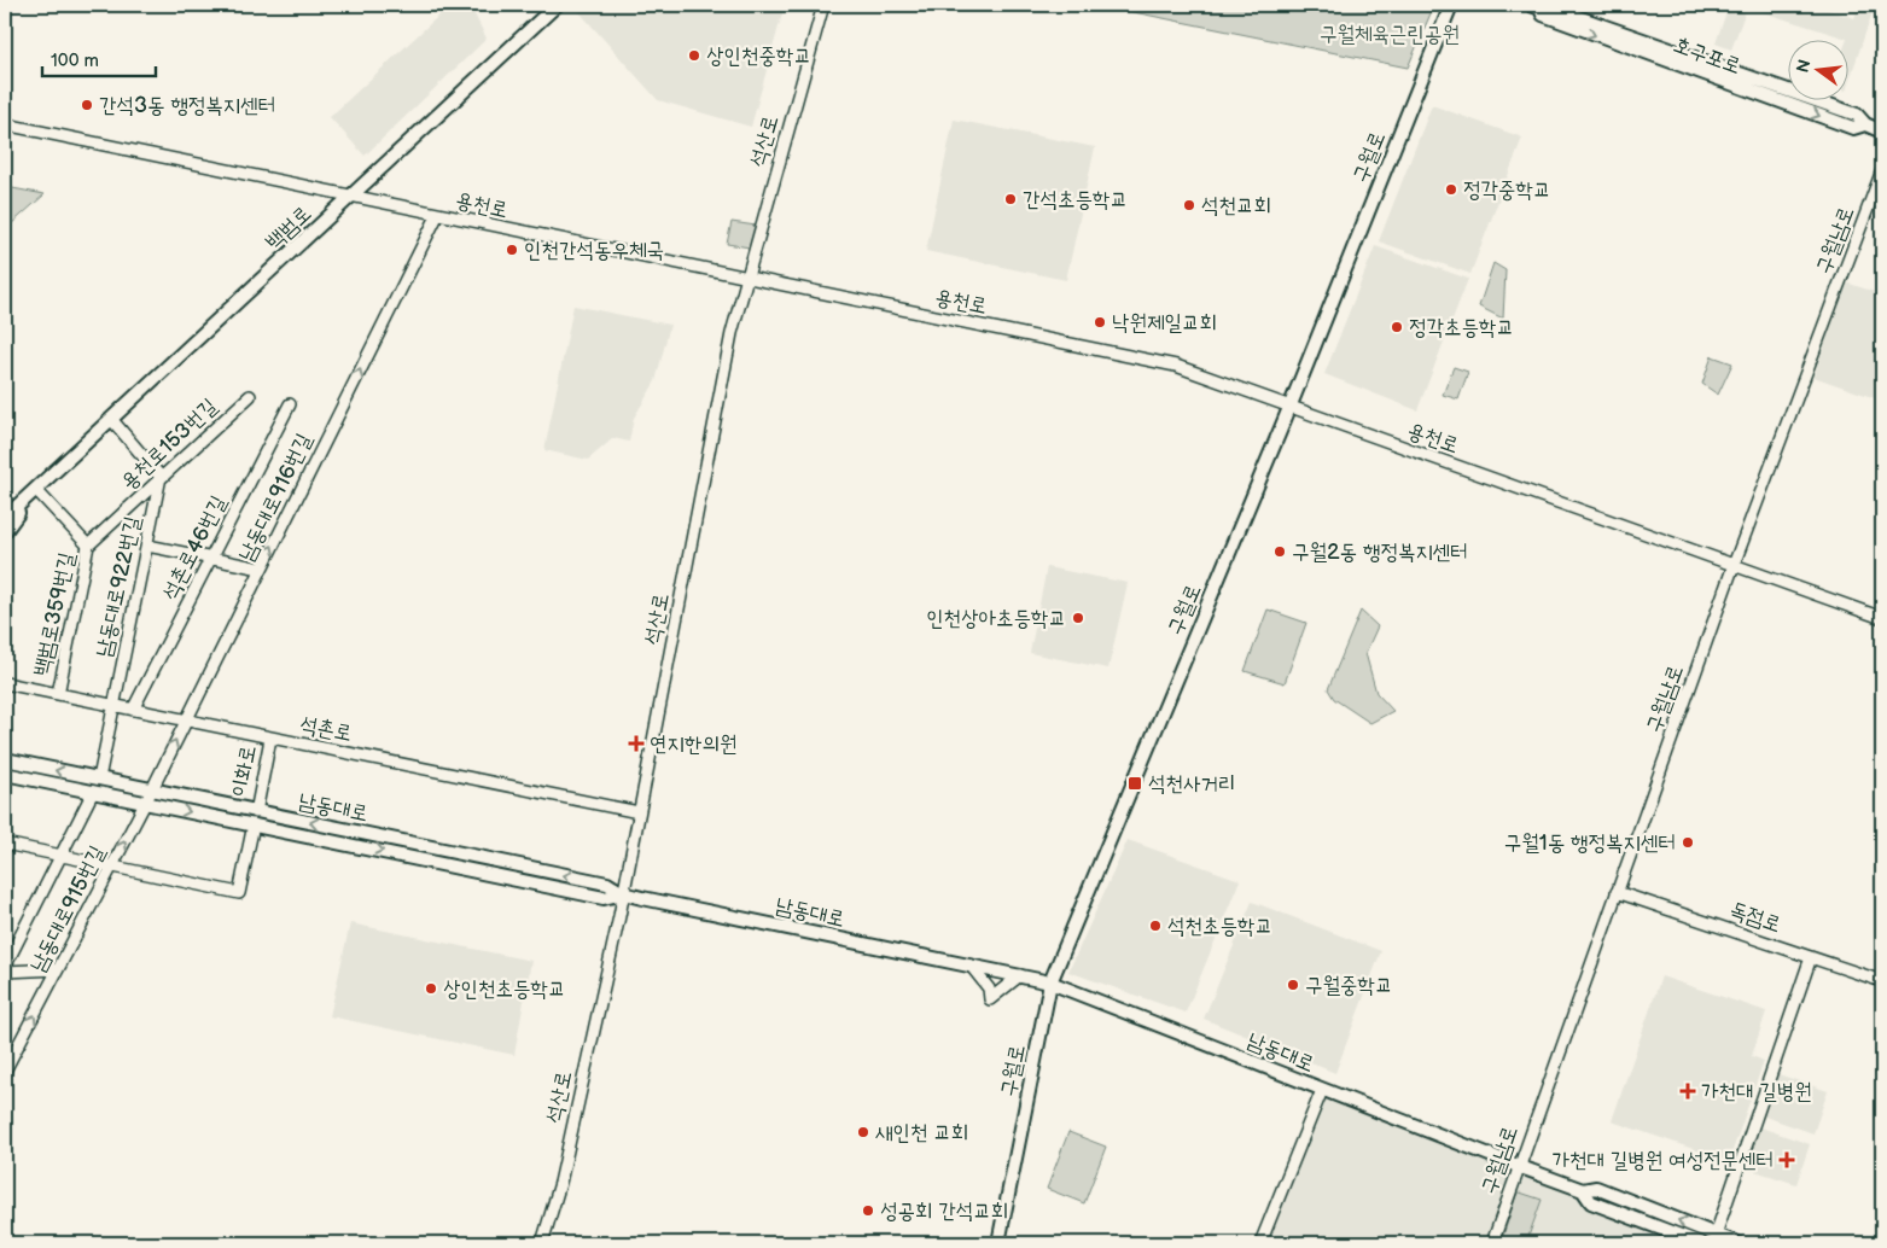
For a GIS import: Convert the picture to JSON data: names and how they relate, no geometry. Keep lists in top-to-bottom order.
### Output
{
  "streets": {
    "main road": [
      "호구포로",
      "구월로",
      "백범로",
      "남동대로"
    ],
    "street": [
      "석산로",
      "용천로",
      "구월남로",
      "용천로153번길",
      "남동대로916번길",
      "석촌로46번길",
      "남동대로922번길",
      "백범로359번길",
      "석촌로",
      "이화로",
      "남동대로915번길",
      "독점로"
    ]
  },
  "crossings": [
    ["석산로", "용천로"],
    ["석산로", "석촌로"],
    ["석산로", "남동대로"],
    ["구월로", "용천로"],
    ["구월로", "남동대로"],
    ["용천로", "백범로"],
    ["용천로", "구월남로"],
    ["용천로", "남동대로916번길"],
    ["백범로", "백범로359번길"],
    ["구월남로", "남동대로"],
    ["구월남로", "독점로"],
    ["용천로153번길", "남동대로922번길"],
    ["용천로153번길", "백범로359번길"],
    ["남동대로916번길", "석촌로"],
    ["남동대로916번길", "남동대로"],
    ["남동대로916번길", "남동대로915번길"],
    ["석촌로46번길", "석촌로"],
    ["남동대로922번길", "석촌로"],
    ["남동대로922번길", "남동대로"],
    ["백범로359번길", "석촌로"],
    ["석촌로", "이화로"],
    ["이화로", "남동대로"],
    ["이화로", "남동대로915번길"],
    ["남동대로", "남동대로915번길"]
  ],
  "one_way": ["남동대로916번길"],
  "parks": ["구월체육근린공원"],
  "places": {
    "other": [
      "상인천중학교",
      "간석3동 행정복지센터",
      "정각중학교",
      "간석초등학교",
      "석천교회",
      "인천간석동우체국",
      "낙원제일교회",
      "정각초등학교",
      "구월2동 행정복지센터",
      "인천상아초등학교",
      "구월1동 행정복지센터",
      "석천초등학교",
      "구월중학교",
      "상인천초등학교",
      "새인천 교회",
      "성공회 간석교회"
    ],
    "health": ["연지한의원", "가천대 길병원", "가천대 길병원 여성전문센터"],
    "transit": ["석천사거리"]
  },
  "scale_bar": "100 m",
  "north": "left"
}
